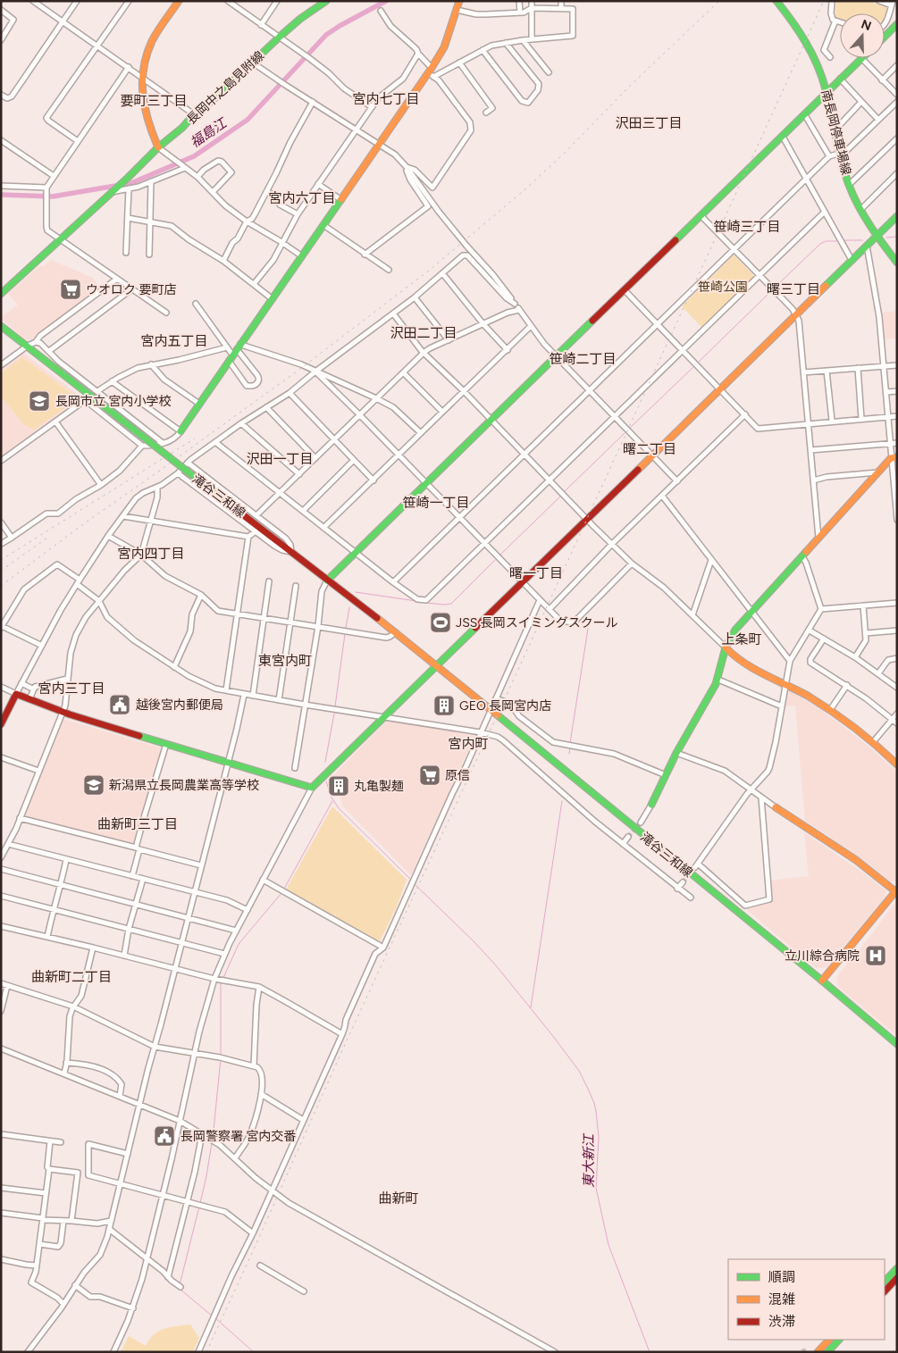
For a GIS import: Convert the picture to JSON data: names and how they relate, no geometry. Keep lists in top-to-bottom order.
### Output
{
  "streets": {
    "main road": ["長岡中之島見附線", "南長岡停車場線", "滝谷三和線"]
  },
  "districts": [
    "宮内七丁目",
    "要町三丁目",
    "沢田三丁目",
    "宮内六丁目",
    "笹崎三丁目",
    "曙三丁目",
    "沢田二丁目",
    "宮内五丁目",
    "笹崎二丁目",
    "曙二丁目",
    "沢田一丁目",
    "笹崎一丁目",
    "宮内四丁目",
    "曙一丁目",
    "上条町",
    "東宮内町",
    "宮内三丁目",
    "宮内町",
    "曲新町三丁目",
    "曲新町二丁目",
    "曲新町"
  ],
  "water": ["福島江", "東大新江"],
  "parks": ["笹崎公園"],
  "places": {
    "supermarket": ["ウオロク 要町店", "原信"],
    "school or university": ["長岡市立 宮内小学校", "新潟県立長岡農業高等学校"],
    "sports": ["JSS 長岡スイミングスクール"],
    "public building": ["越後宮内郵便局", "長岡警察署 宮内交番"],
    "building": ["GEO 長岡宮内店", "丸亀製麺"],
    "hospital": ["立川綜合病院"]
  },
  "legend": ["順調", "混雑", "渋滞"],
  "north": "top"
}
